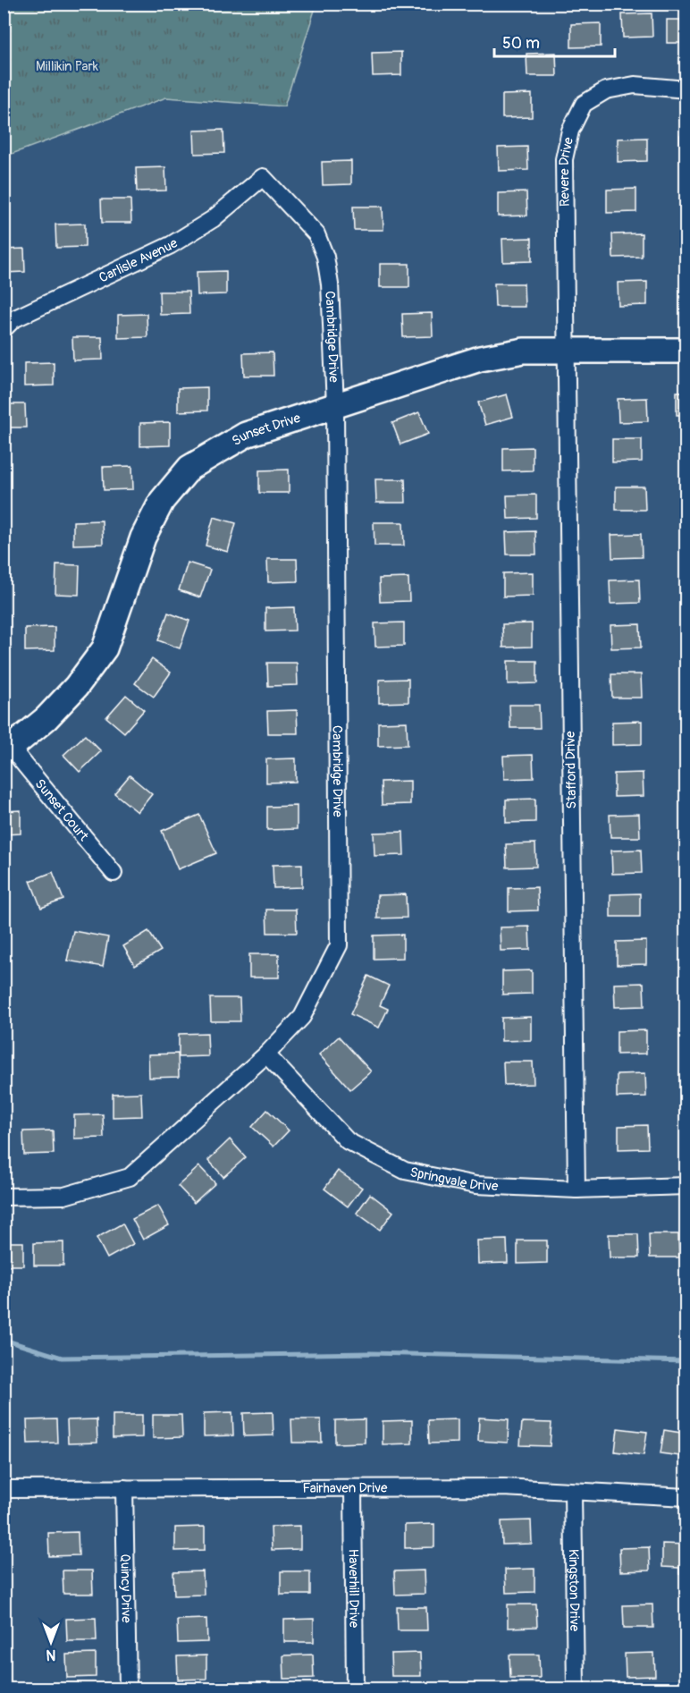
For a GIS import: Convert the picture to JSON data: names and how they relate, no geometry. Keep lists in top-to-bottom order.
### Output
{
  "streets": {
    "street": [
      "Revere Drive",
      "Carlisle Avenue",
      "Cambridge Drive",
      "Sunset Drive",
      "Stafford Drive",
      "Sunset Court",
      "Springvale Drive",
      "Fairhaven Drive",
      "Quincy Drive",
      "Haverhill Drive",
      "Kingston Drive"
    ]
  },
  "crossings": [
    ["Revere Drive", "Sunset Drive"],
    ["Revere Drive", "Stafford Drive"],
    ["Carlisle Avenue", "Cambridge Drive"],
    ["Cambridge Drive", "Sunset Drive"],
    ["Cambridge Drive", "Springvale Drive"],
    ["Sunset Drive", "Stafford Drive"],
    ["Sunset Drive", "Sunset Court"],
    ["Stafford Drive", "Springvale Drive"],
    ["Fairhaven Drive", "Quincy Drive"],
    ["Fairhaven Drive", "Haverhill Drive"],
    ["Fairhaven Drive", "Kingston Drive"]
  ],
  "parks": ["Millikin Park"],
  "scale_bar": "50 m",
  "north": "bottom"
}
